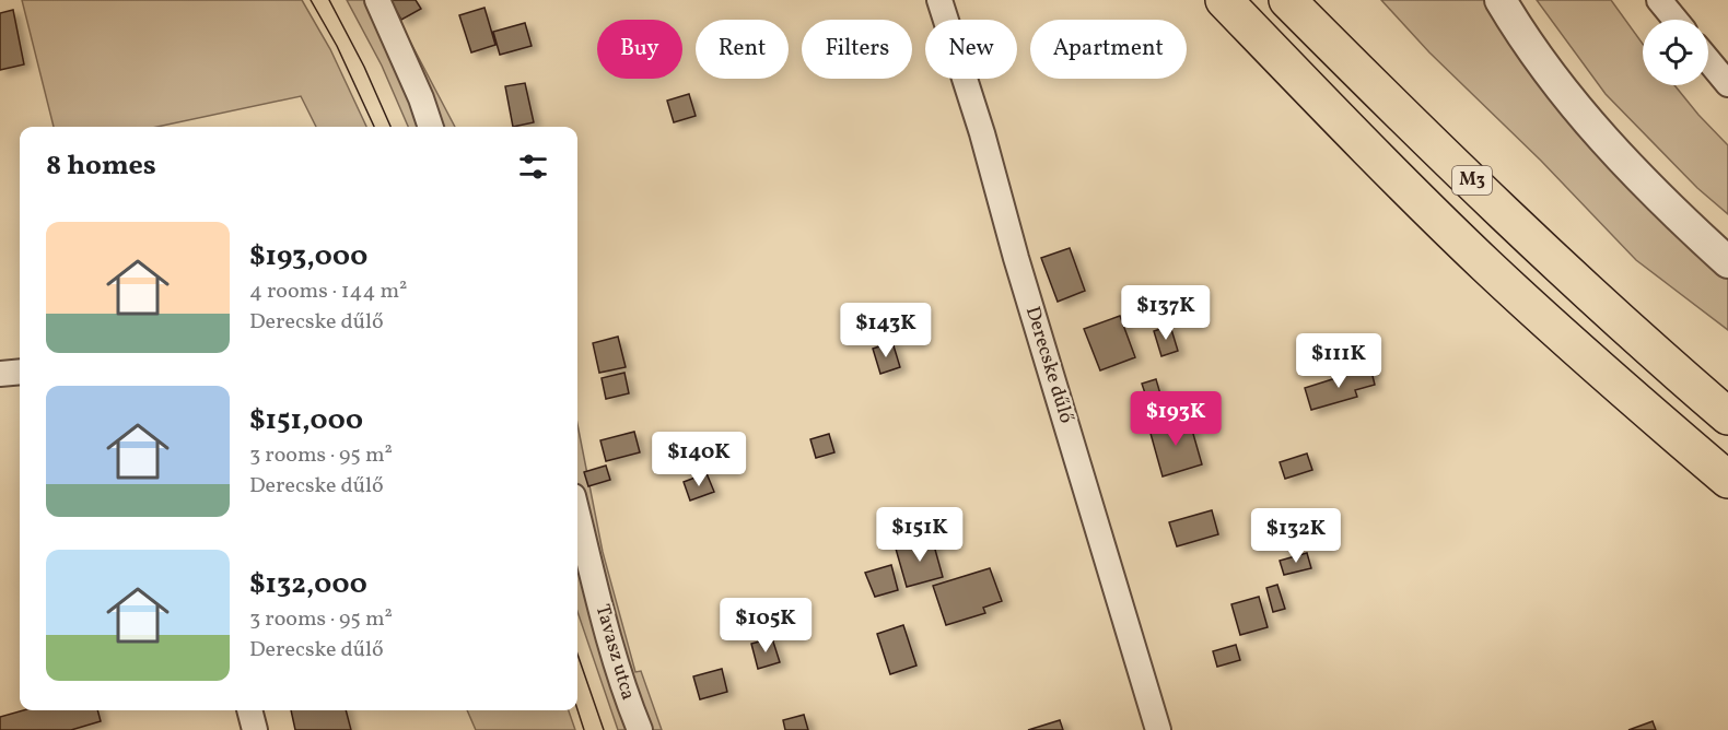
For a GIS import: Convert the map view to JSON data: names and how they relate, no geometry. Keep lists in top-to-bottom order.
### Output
{
  "streets": {
    "highway": ["M3"],
    "street": ["Derecske dűlő", "Tavasz utca"]
  },
  "page": {
    "chip": [
      "Buy",
      "Rent",
      "Filters",
      "New",
      "Apartment"
    ],
    "heading": "8 homes",
    "list": [
      {
        "name": "$193,000",
        "note": "4 rooms · 144 m² · Derecske dűlő"
      },
      {
        "name": "$151,000",
        "note": "3 rooms · 95 m² · Derecske dűlő"
      },
      {
        "name": "$132,000",
        "note": "3 rooms · 95 m² · Derecske dűlő"
      }
    ],
    "price": [
      "$137K",
      "$143K",
      "$111K",
      "$193K",
      "$140K",
      "$151K",
      "$132K",
      "$105K"
    ]
  }
}
